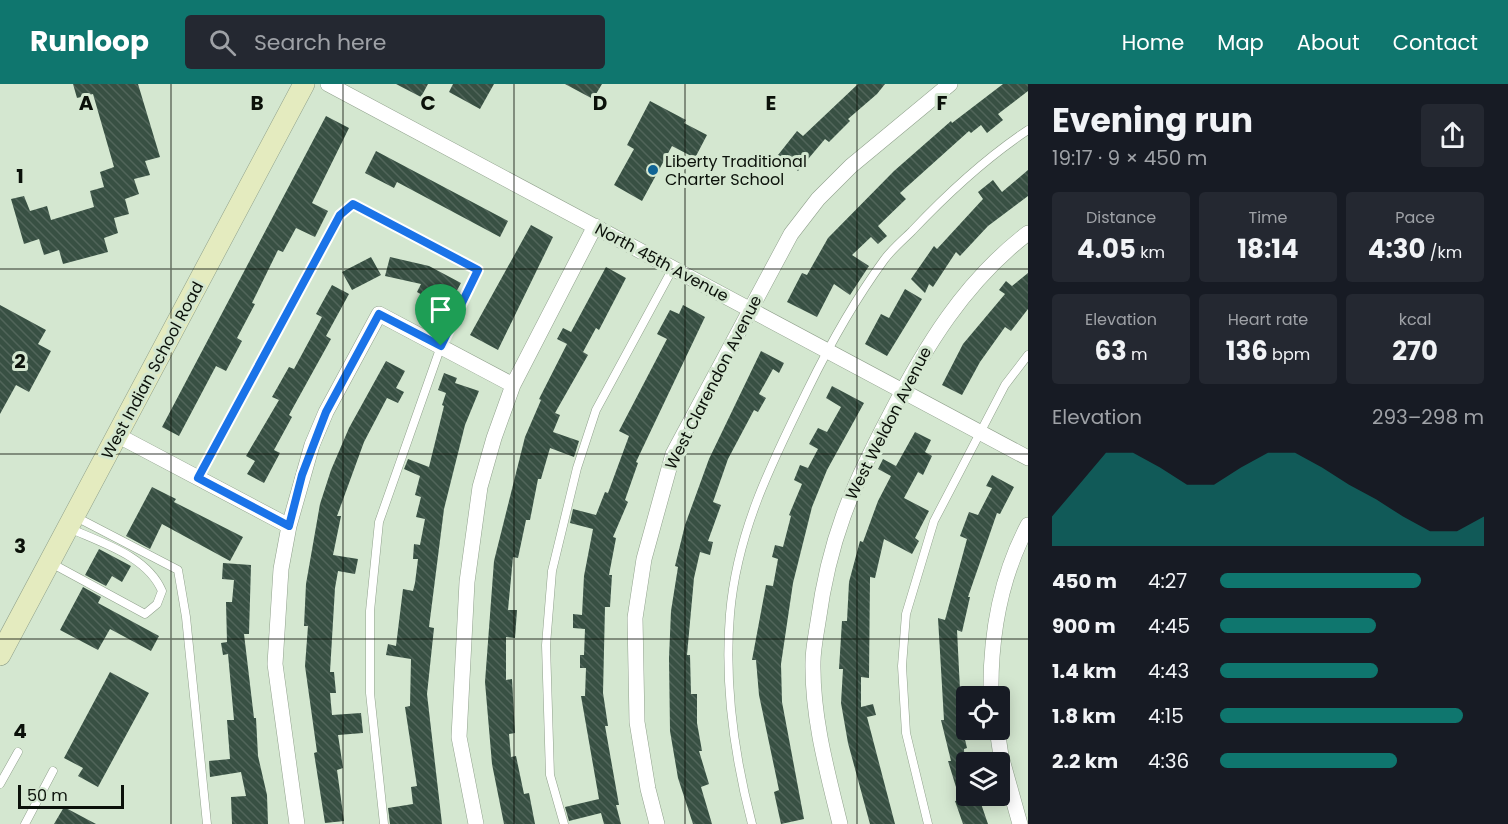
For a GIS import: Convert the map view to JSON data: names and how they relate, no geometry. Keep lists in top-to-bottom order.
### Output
{
  "streets": {
    "main road": ["West Indian School Road"],
    "street": ["North 45th Avenue", "West Clarendon Avenue", "West Weldon Avenue"]
  },
  "crossings": [
    ["North 45th Avenue", "West Clarendon Avenue"],
    ["North 45th Avenue", "West Weldon Avenue"]
  ],
  "places": ["Liberty Traditional Charter School"],
  "scale_bar": "50 m",
  "page": {
    "header": "Runloop",
    "search": "Search here",
    "nav": [
      "Home",
      "Map",
      "About",
      "Contact"
    ],
    "heading": ["Evening run", "19:17 · 9 × 450 m"],
    "stats": [
      ["Distance", "4.05 km"],
      ["Time", "18:14"],
      ["Pace", "4:30 /km"],
      ["Elevation", "63 m"],
      ["Heart rate", "136 bpm"],
      ["kcal", "270"]
    ],
    "chart": ["Elevation", "293–298 m"],
    "list": [
      {
        "name": "450 m",
        "note": "4:27"
      },
      {
        "name": "900 m",
        "note": "4:45"
      },
      {
        "name": "1.4 km",
        "note": "4:43"
      },
      {
        "name": "1.8 km",
        "note": "4:15"
      },
      {
        "name": "2.2 km",
        "note": "4:36"
      }
    ],
    "scale": "50 m"
  },
  "grid": {
    "columns": [
      "A",
      "B",
      "C",
      "D",
      "E",
      "F"
    ],
    "rows": [
      "1",
      "2",
      "3",
      "4"
    ]
  }
}
